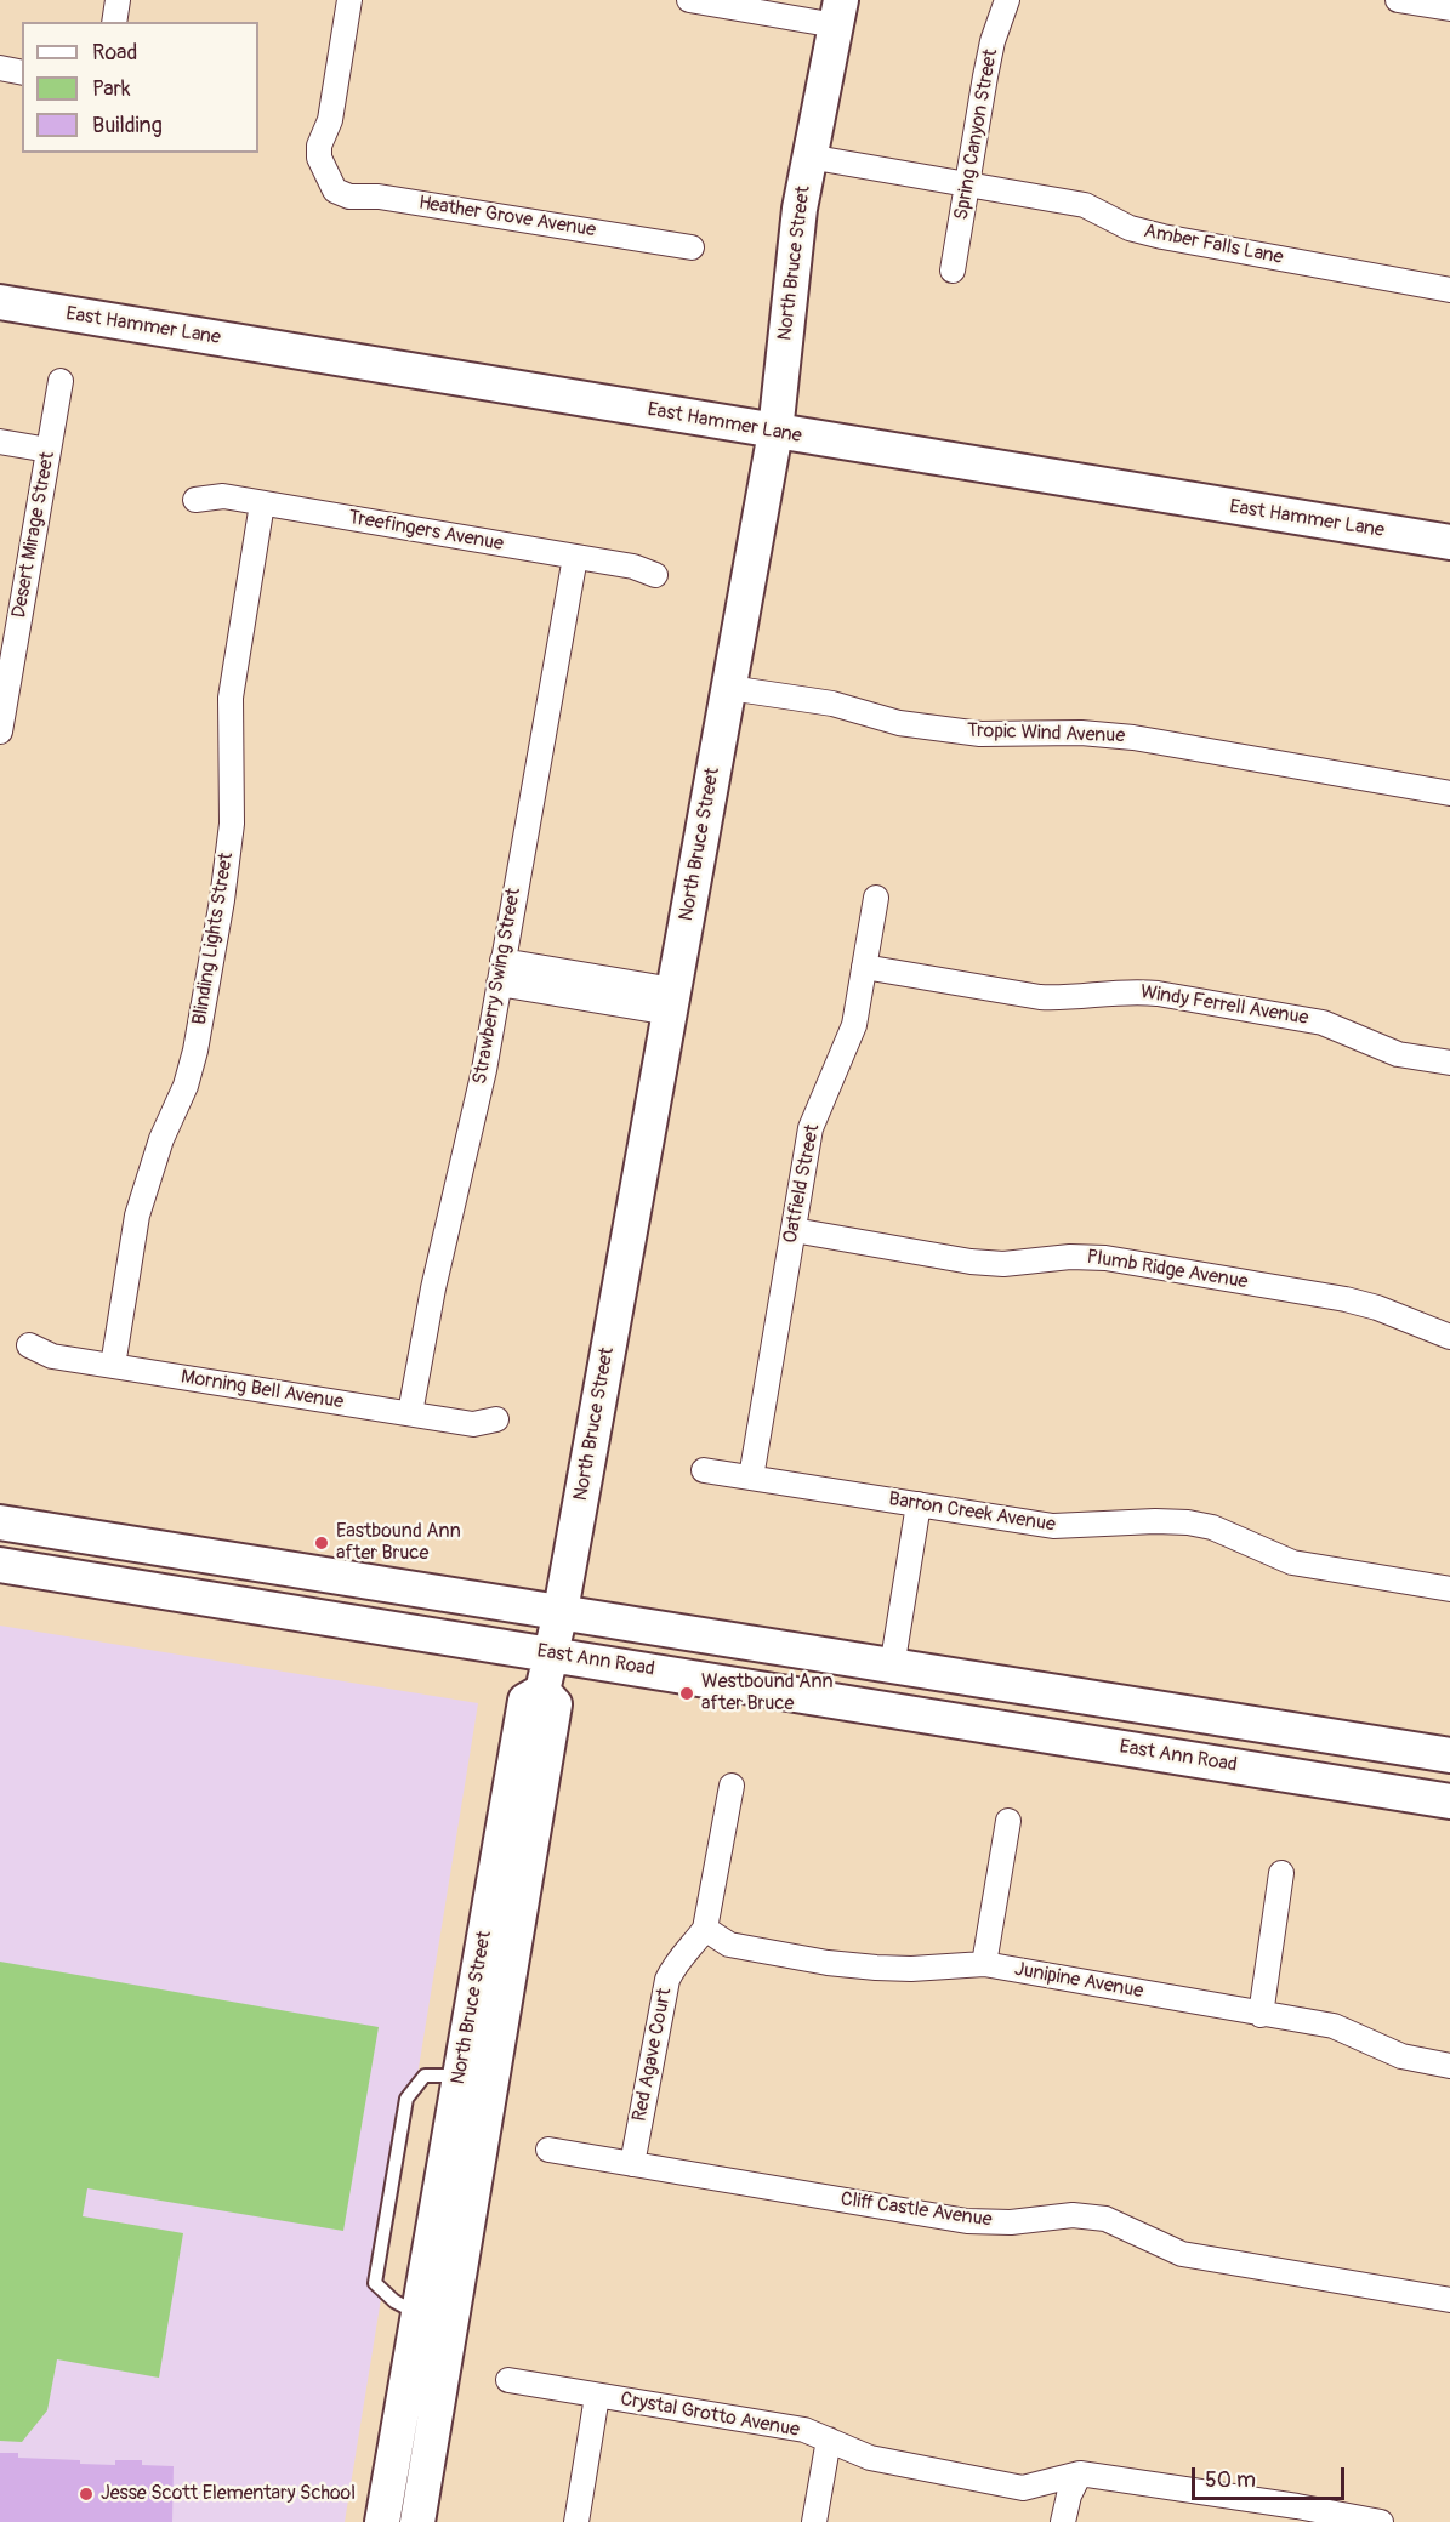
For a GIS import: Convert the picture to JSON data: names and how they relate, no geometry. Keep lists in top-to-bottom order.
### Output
{
  "streets": {
    "street": [
      "Spring Canyon Street",
      "Heather Grove Avenue",
      "Amber Falls Lane",
      "North Bruce Street",
      "East Hammer Lane",
      "Treefingers Avenue",
      "Desert Mirage Street",
      "Tropic Wind Avenue",
      "Blinding Lights Street",
      "Strawberry Swing Street",
      "Windy Ferrell Avenue",
      "Oatfield Street",
      "Plumb Ridge Avenue",
      "Morning Bell Avenue",
      "Barron Creek Avenue",
      "East Ann Road",
      "Junipine Avenue",
      "Red Agave Court",
      "Cliff Castle Avenue",
      "Crystal Grotto Avenue"
    ]
  },
  "crossings": [
    ["Spring Canyon Street", "Amber Falls Lane"],
    ["Amber Falls Lane", "North Bruce Street"],
    ["North Bruce Street", "East Hammer Lane"],
    ["North Bruce Street", "Tropic Wind Avenue"],
    ["North Bruce Street", "East Ann Road"],
    ["Treefingers Avenue", "Blinding Lights Street"],
    ["Treefingers Avenue", "Strawberry Swing Street"],
    ["Blinding Lights Street", "Morning Bell Avenue"],
    ["Strawberry Swing Street", "Morning Bell Avenue"],
    ["Windy Ferrell Avenue", "Oatfield Street"],
    ["Oatfield Street", "Plumb Ridge Avenue"],
    ["Oatfield Street", "Barron Creek Avenue"],
    ["Junipine Avenue", "Red Agave Court"],
    ["Red Agave Court", "Cliff Castle Avenue"]
  ],
  "places": ["Eastbound Ann after Bruce", "Westbound Ann after Bruce", "Jesse Scott Elementary School"],
  "legend": ["Road", "Park", "Building"],
  "scale_bar": "50 m"
}
